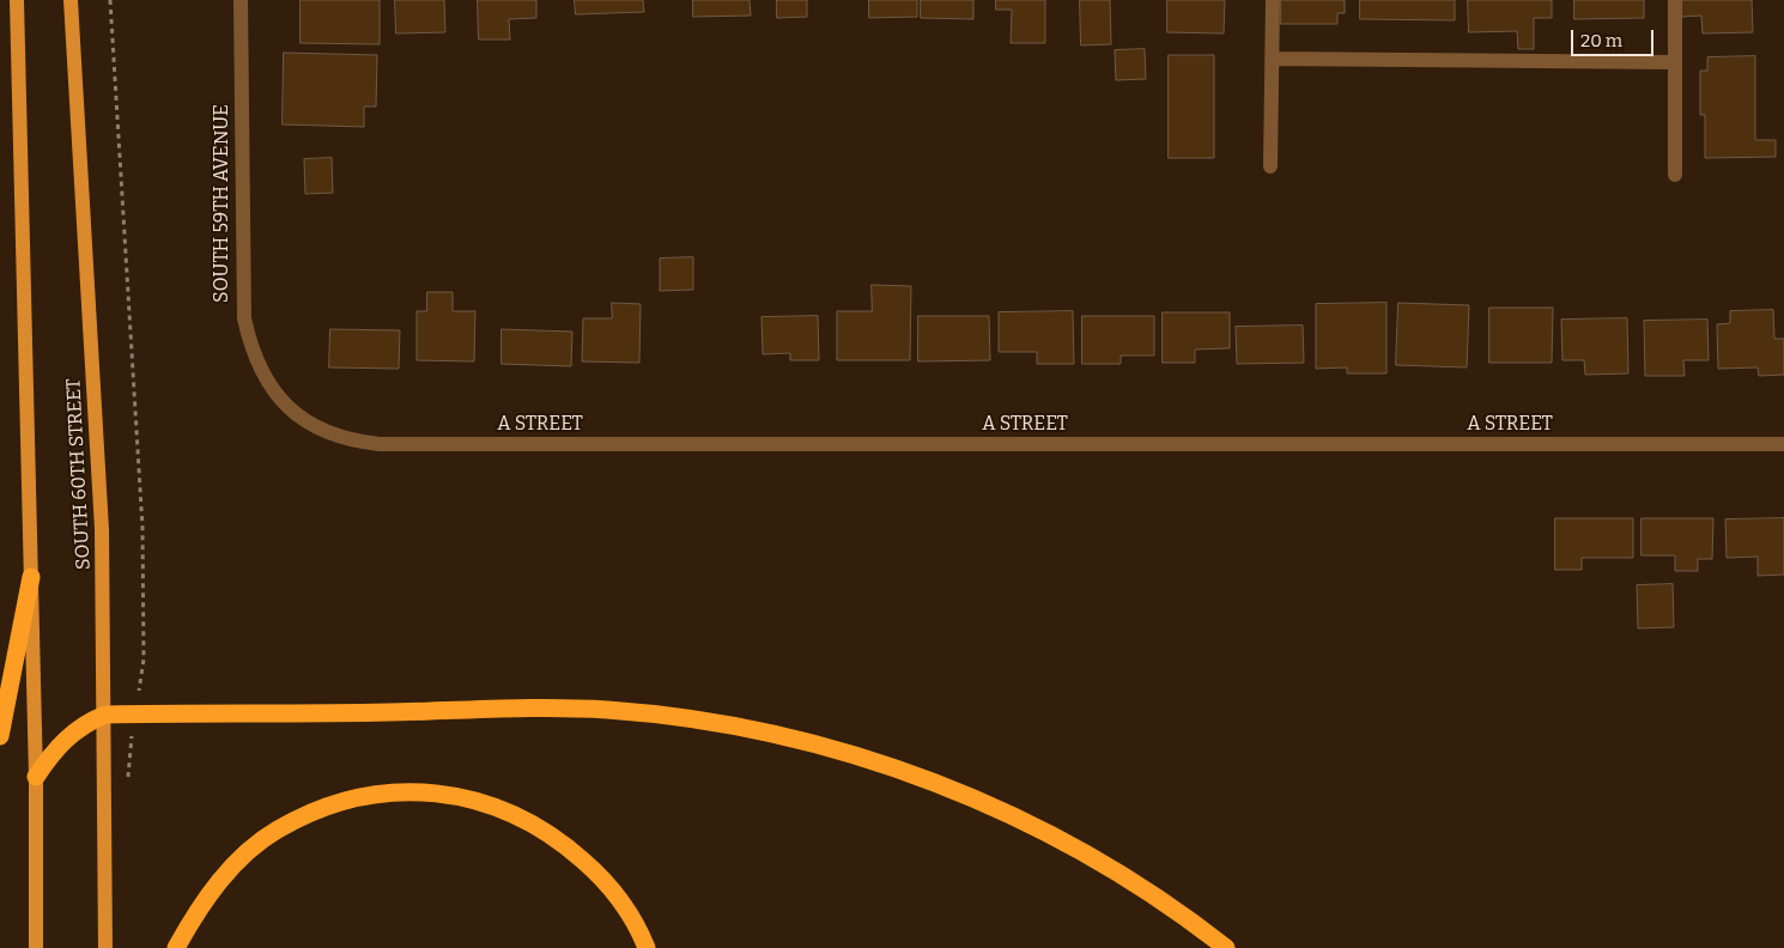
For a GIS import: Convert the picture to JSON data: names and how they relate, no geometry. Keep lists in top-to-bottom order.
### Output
{
  "streets": {
    "main road": ["SOUTH 60TH STREET"],
    "street": ["SOUTH 59TH AVENUE", "A STREET"]
  },
  "crossings": [
    ["SOUTH 59TH AVENUE", "A STREET"]
  ],
  "scale_bar": "20 m"
}
